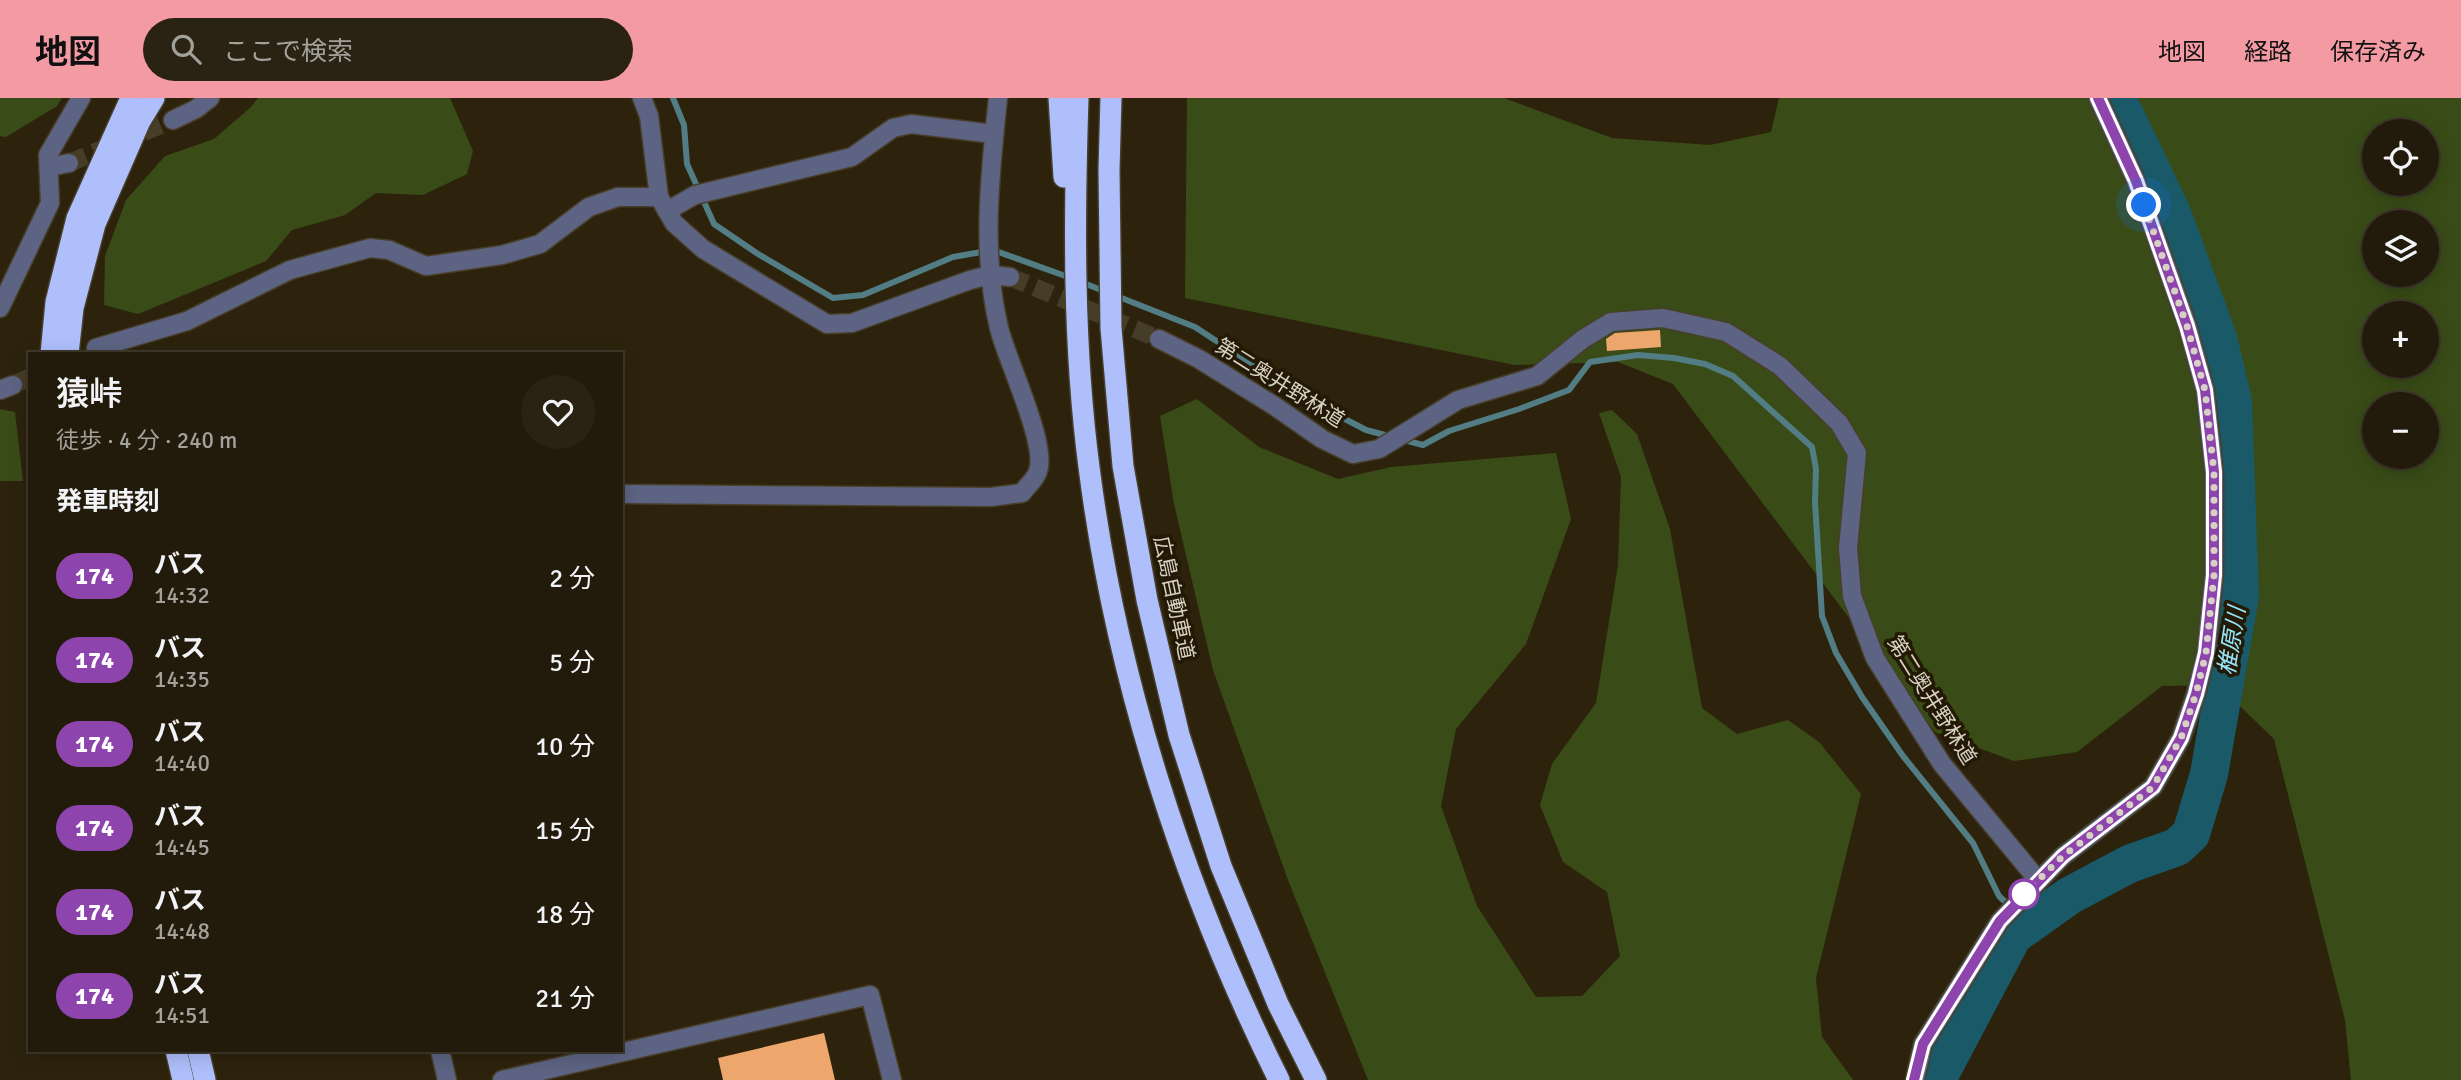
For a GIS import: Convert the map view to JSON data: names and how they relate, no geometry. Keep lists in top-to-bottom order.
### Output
{
  "streets": {
    "highway": ["広島自動車道"],
    "street": ["第二奥井野林道"]
  },
  "water": ["椎原川"],
  "lines": ["bus line 174"],
  "page": {
    "header": "地図",
    "search": "ここで検索",
    "nav": ["地図", "経路", "保存済み"],
    "map_buttons": ["+", "−"],
    "heading": [
      ["猿峠", "徒歩 · 4 分 · 240 m"],
      "発車時刻"
    ],
    "list": [
      {
        "mark": "174",
        "name": "バス",
        "note": "14:32",
        "value": "2 分"
      },
      {
        "mark": "174",
        "name": "バス",
        "note": "14:35",
        "value": "5 分"
      },
      {
        "mark": "174",
        "name": "バス",
        "note": "14:40",
        "value": "10 分"
      },
      {
        "mark": "174",
        "name": "バス",
        "note": "14:45",
        "value": "15 分"
      },
      {
        "mark": "174",
        "name": "バス",
        "note": "14:48",
        "value": "18 分"
      },
      {
        "mark": "174",
        "name": "バス",
        "note": "14:51",
        "value": "21 分"
      }
    ]
  }
}
